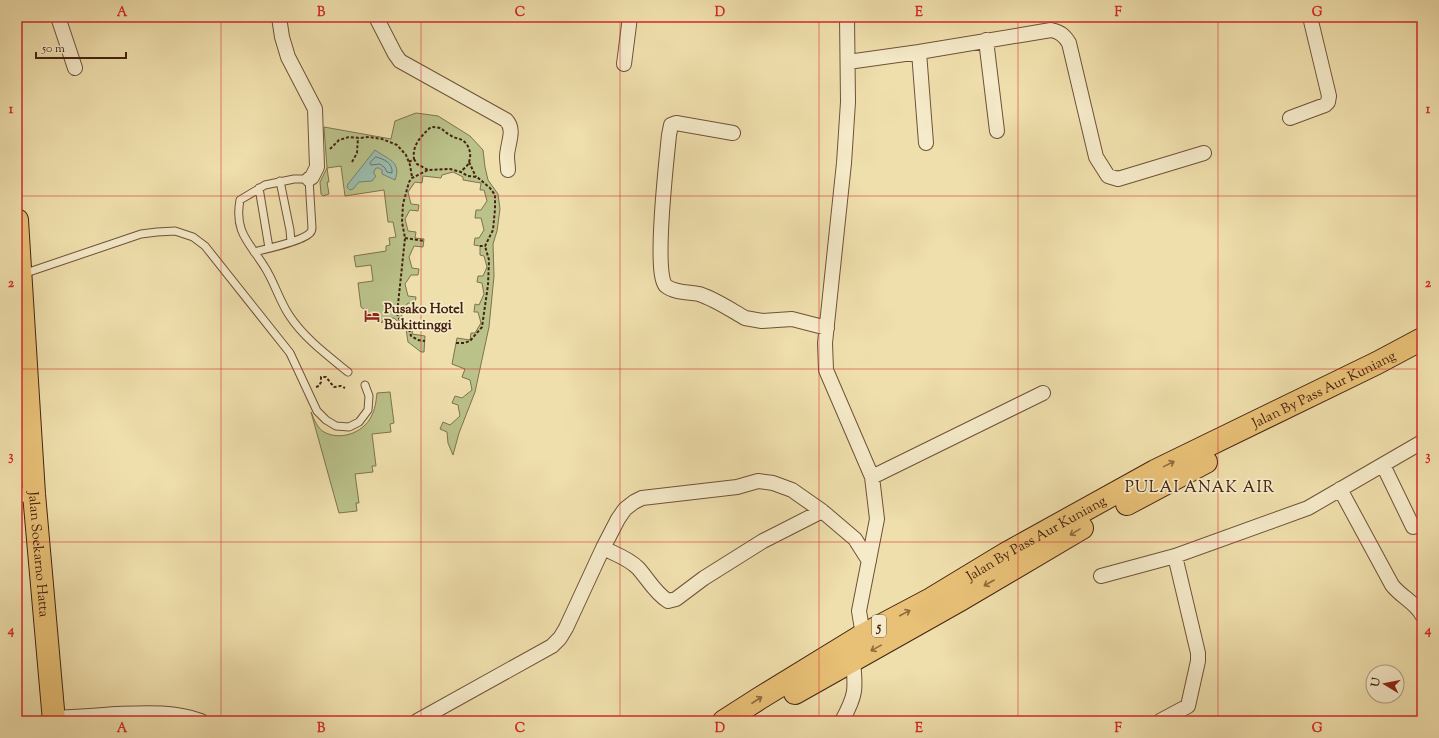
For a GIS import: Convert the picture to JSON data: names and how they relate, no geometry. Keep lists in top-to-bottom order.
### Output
{
  "streets": {
    "highway": ["Jalan By Pass Aur Kuniang", "Jalan Soekarno Hatta", "5"]
  },
  "districts": ["PULAI ANAK AIR"],
  "places": {
    "hotel": ["Pusako Hotel Bukittinggi"]
  },
  "scale_bar": "50 m",
  "north": "left",
  "grid": {
    "columns": [
      "A",
      "B",
      "C",
      "D",
      "E",
      "F",
      "G"
    ],
    "rows": [
      "1",
      "2",
      "3",
      "4"
    ]
  }
}
